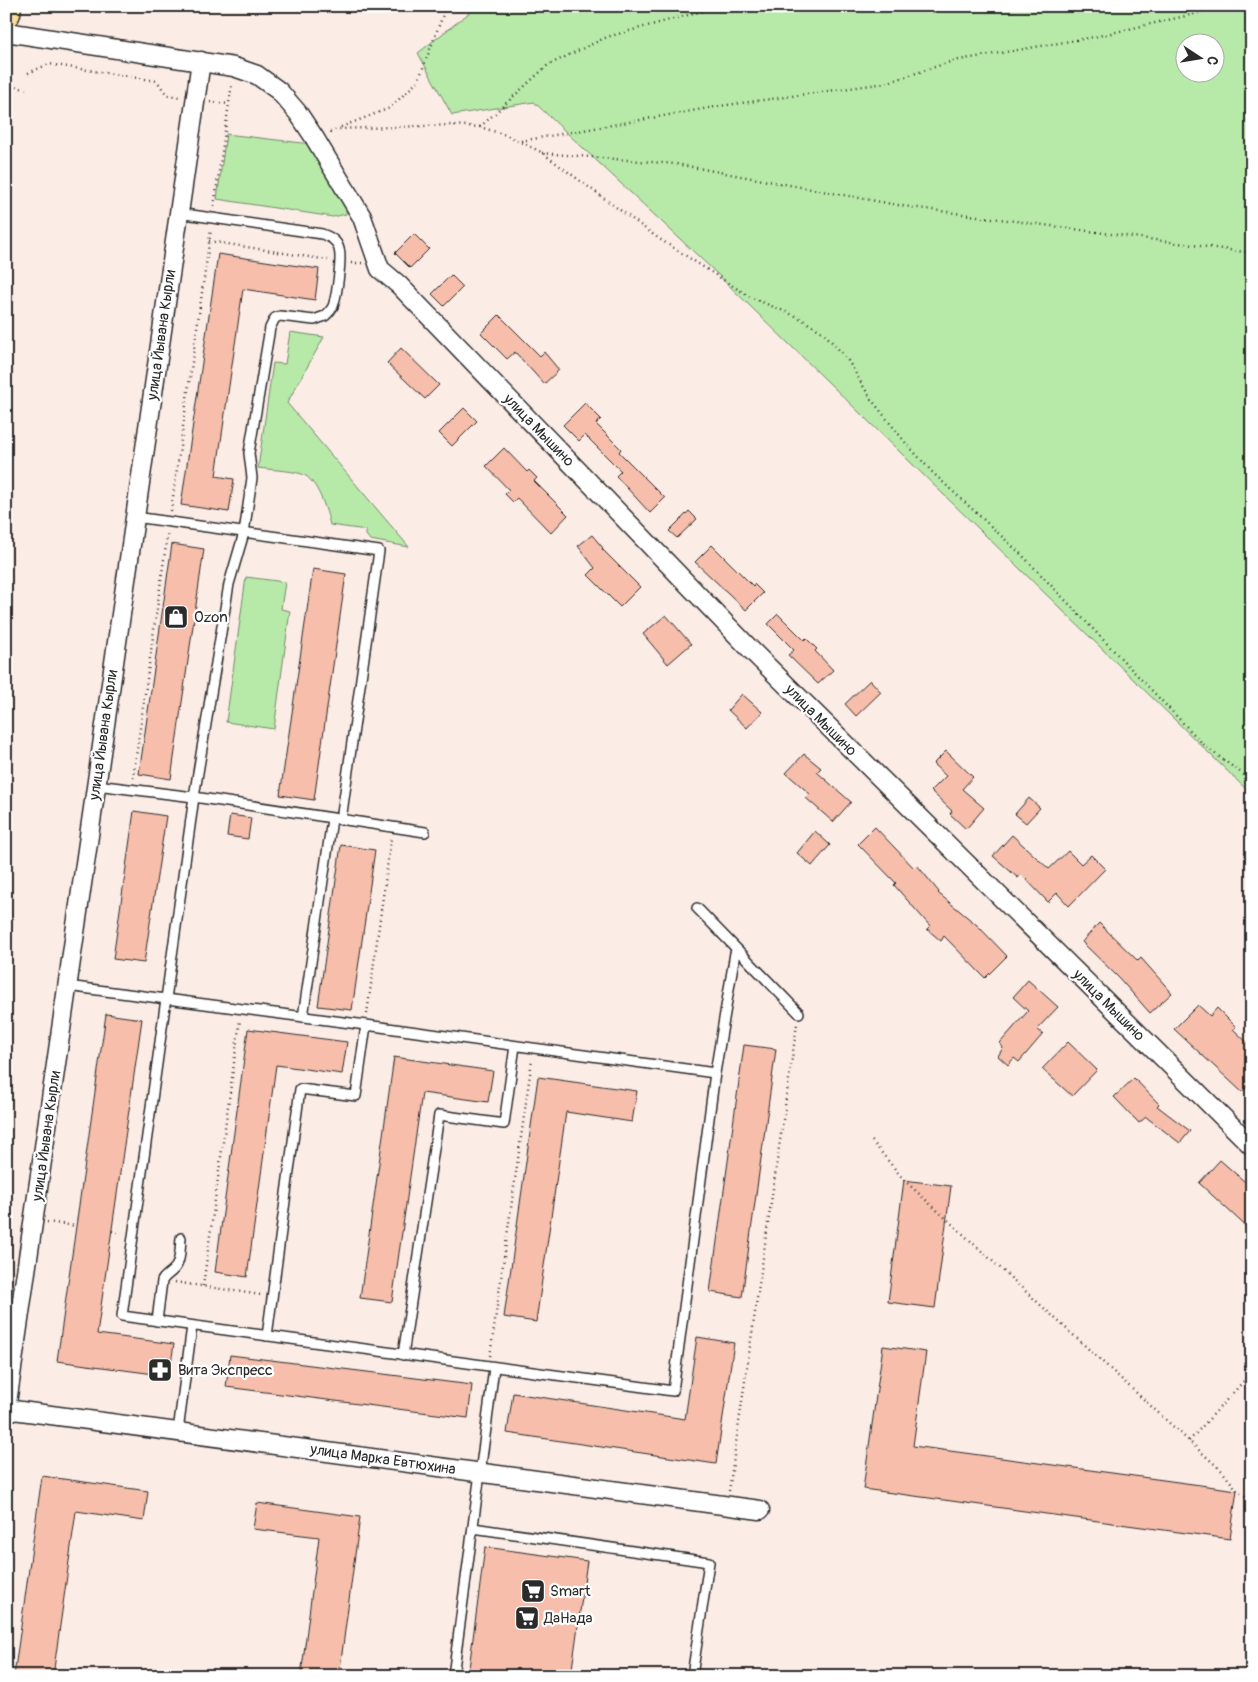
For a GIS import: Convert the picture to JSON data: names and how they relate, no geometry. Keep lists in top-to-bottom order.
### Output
{
  "streets": {
    "street": ["улица Йывана Кырли", "улица Мышино", "улица Марка Евтюхина"]
  },
  "crossings": [
    ["улица Йывана Кырли", "улица Мышино"],
    ["улица Йывана Кырли", "улица Марка Евтюхина"]
  ],
  "places": {
    "shop": ["Ozon"],
    "pharmacy": ["Вита Экспресс"],
    "supermarket": ["Smart", "ДаНада"]
  },
  "north": "right"
}
